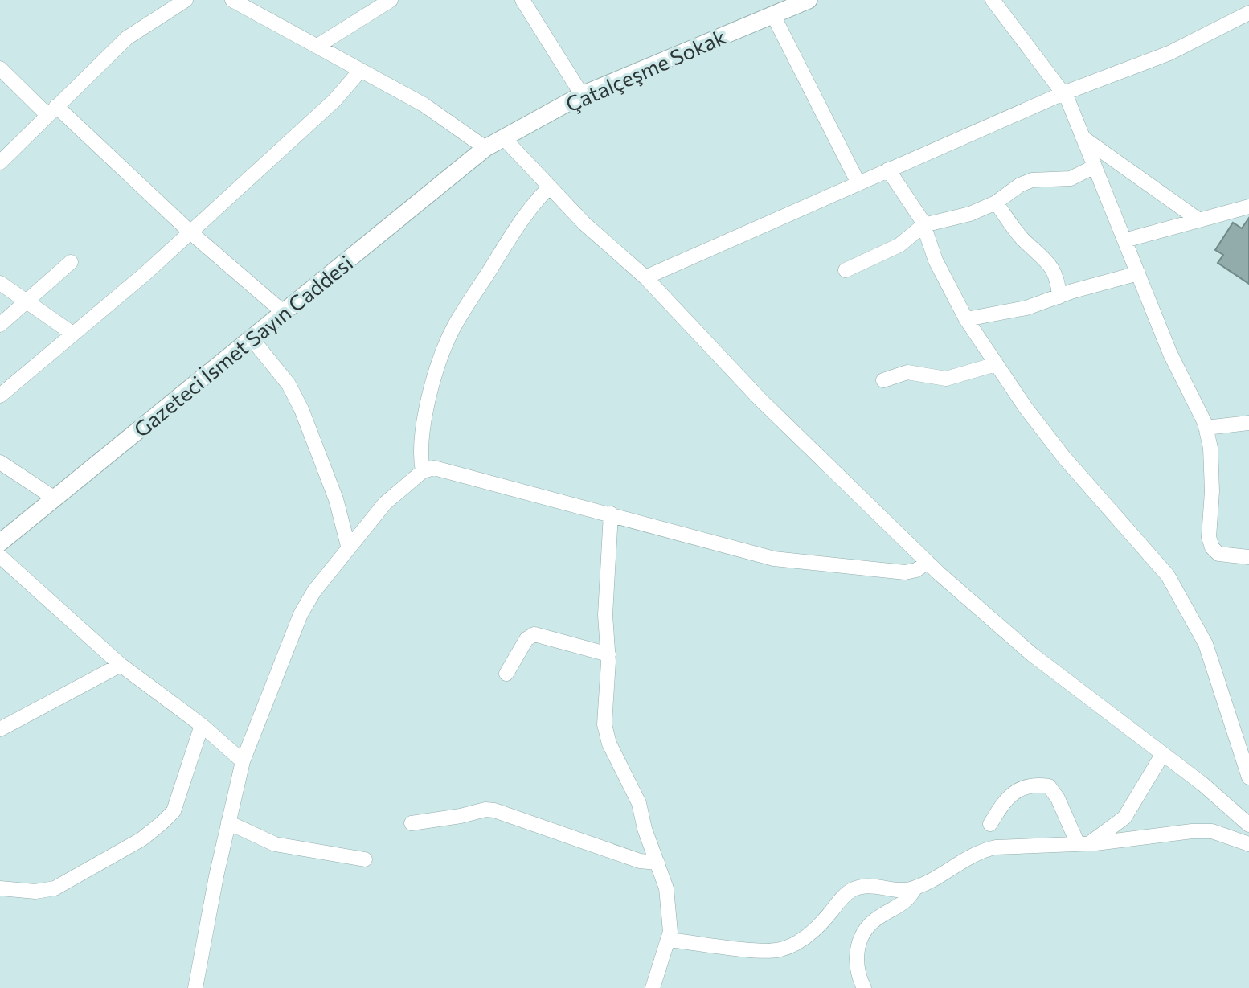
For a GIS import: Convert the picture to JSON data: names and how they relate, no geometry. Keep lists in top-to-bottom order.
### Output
{
  "streets": {
    "street": ["Çatalçeşme Sokak", "Gazeteci İsmet Sayın Caddesi"]
  },
  "crossings": [
    ["Çatalçeşme Sokak", "Gazeteci İsmet Sayın Caddesi"]
  ]
}
